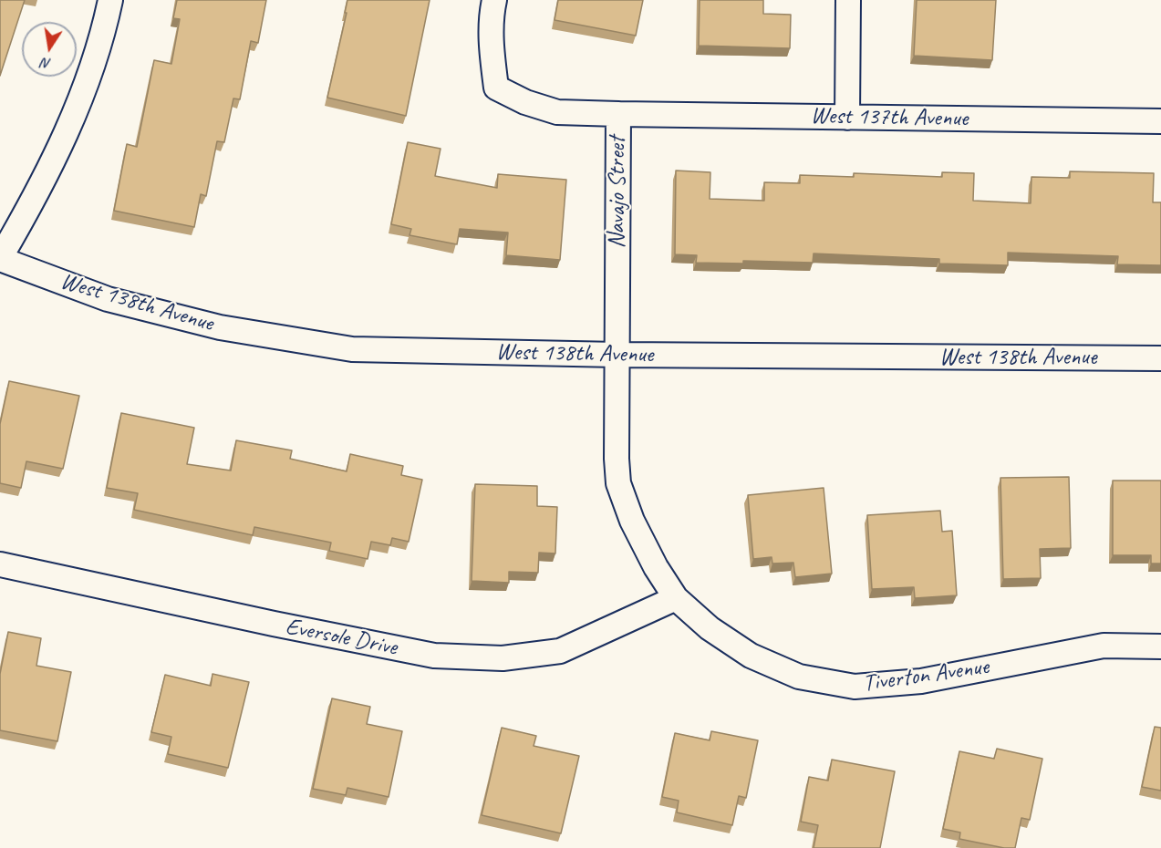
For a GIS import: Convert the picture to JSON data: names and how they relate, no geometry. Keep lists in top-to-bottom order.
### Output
{
  "streets": {
    "street": [
      "West 137th Avenue",
      "Navajo Street",
      "West 138th Avenue",
      "Eversole Drive",
      "Tiverton Avenue"
    ]
  },
  "crossings": [
    ["West 137th Avenue", "Navajo Street"],
    ["Navajo Street", "West 138th Avenue"],
    ["Navajo Street", "Tiverton Avenue"],
    ["West 138th Avenue", "Tiverton Avenue"],
    ["Eversole Drive", "Tiverton Avenue"]
  ],
  "north": "bottom"
}
